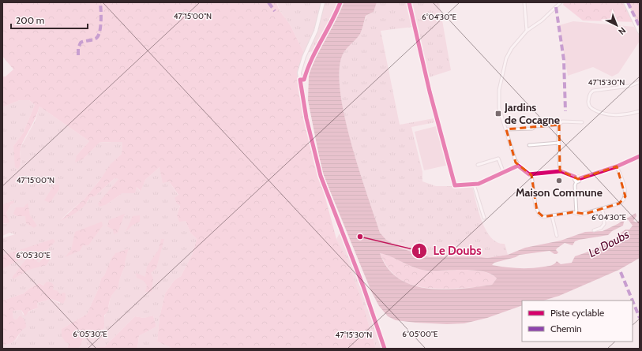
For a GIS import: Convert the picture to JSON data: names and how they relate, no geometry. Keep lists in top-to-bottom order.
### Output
{
  "water": ["Le Doubs"],
  "places": {
    "transit": ["Jardins de Cocagne"],
    "other": ["Maison Commune", "Le Doubs"]
  },
  "legend": ["Piste cyclable", "Chemin"],
  "scale_bar": "200 m",
  "north": "bottom right",
  "coordinates": [
    "47°15'00\"N",
    "6°04'30\"E",
    "47°15'30\"N",
    "6°05'30\"E",
    "6°05'00\"E"
  ]
}
